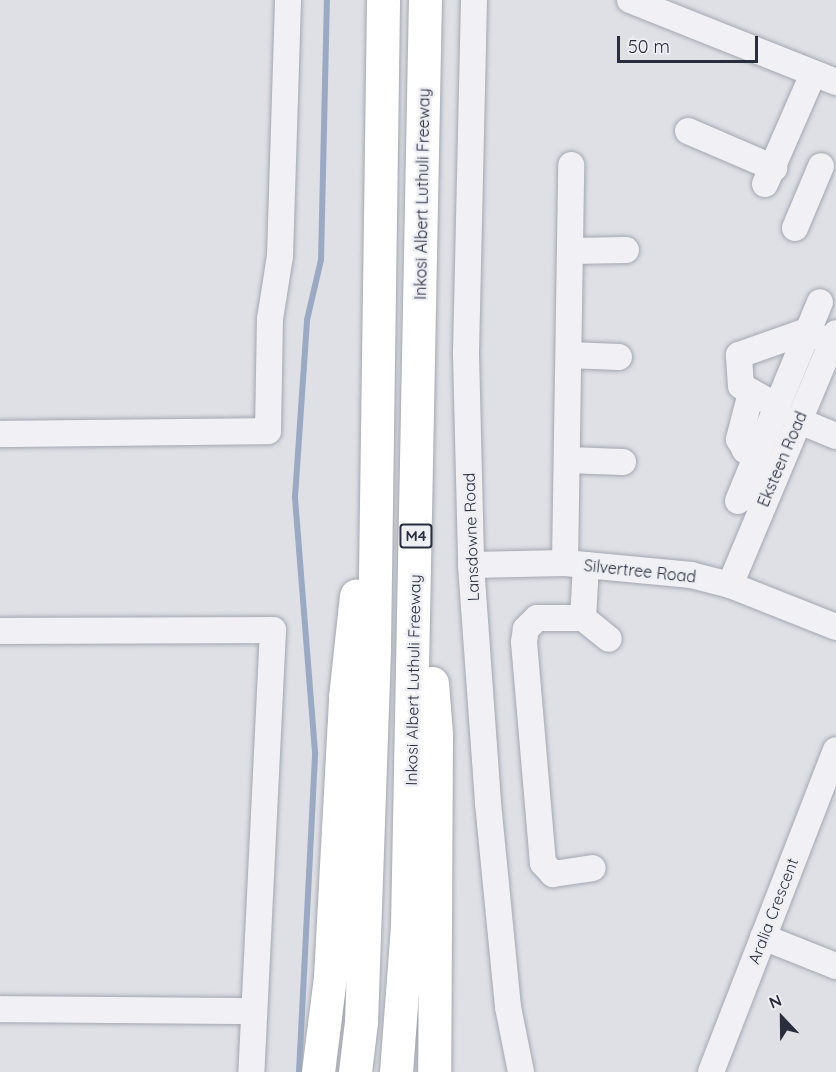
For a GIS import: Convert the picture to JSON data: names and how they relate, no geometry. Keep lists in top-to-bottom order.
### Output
{
  "streets": {
    "highway": ["Inkosi Albert Luthuli Freeway", "M4"],
    "street": [
      "Eksteen Road",
      "Lansdowne Road",
      "Silvertree Road",
      "Aralia Crescent"
    ]
  },
  "crossings": [
    ["Eksteen Road", "Silvertree Road"],
    ["Lansdowne Road", "Silvertree Road"]
  ],
  "scale_bar": "50 m",
  "north": "top"
}
